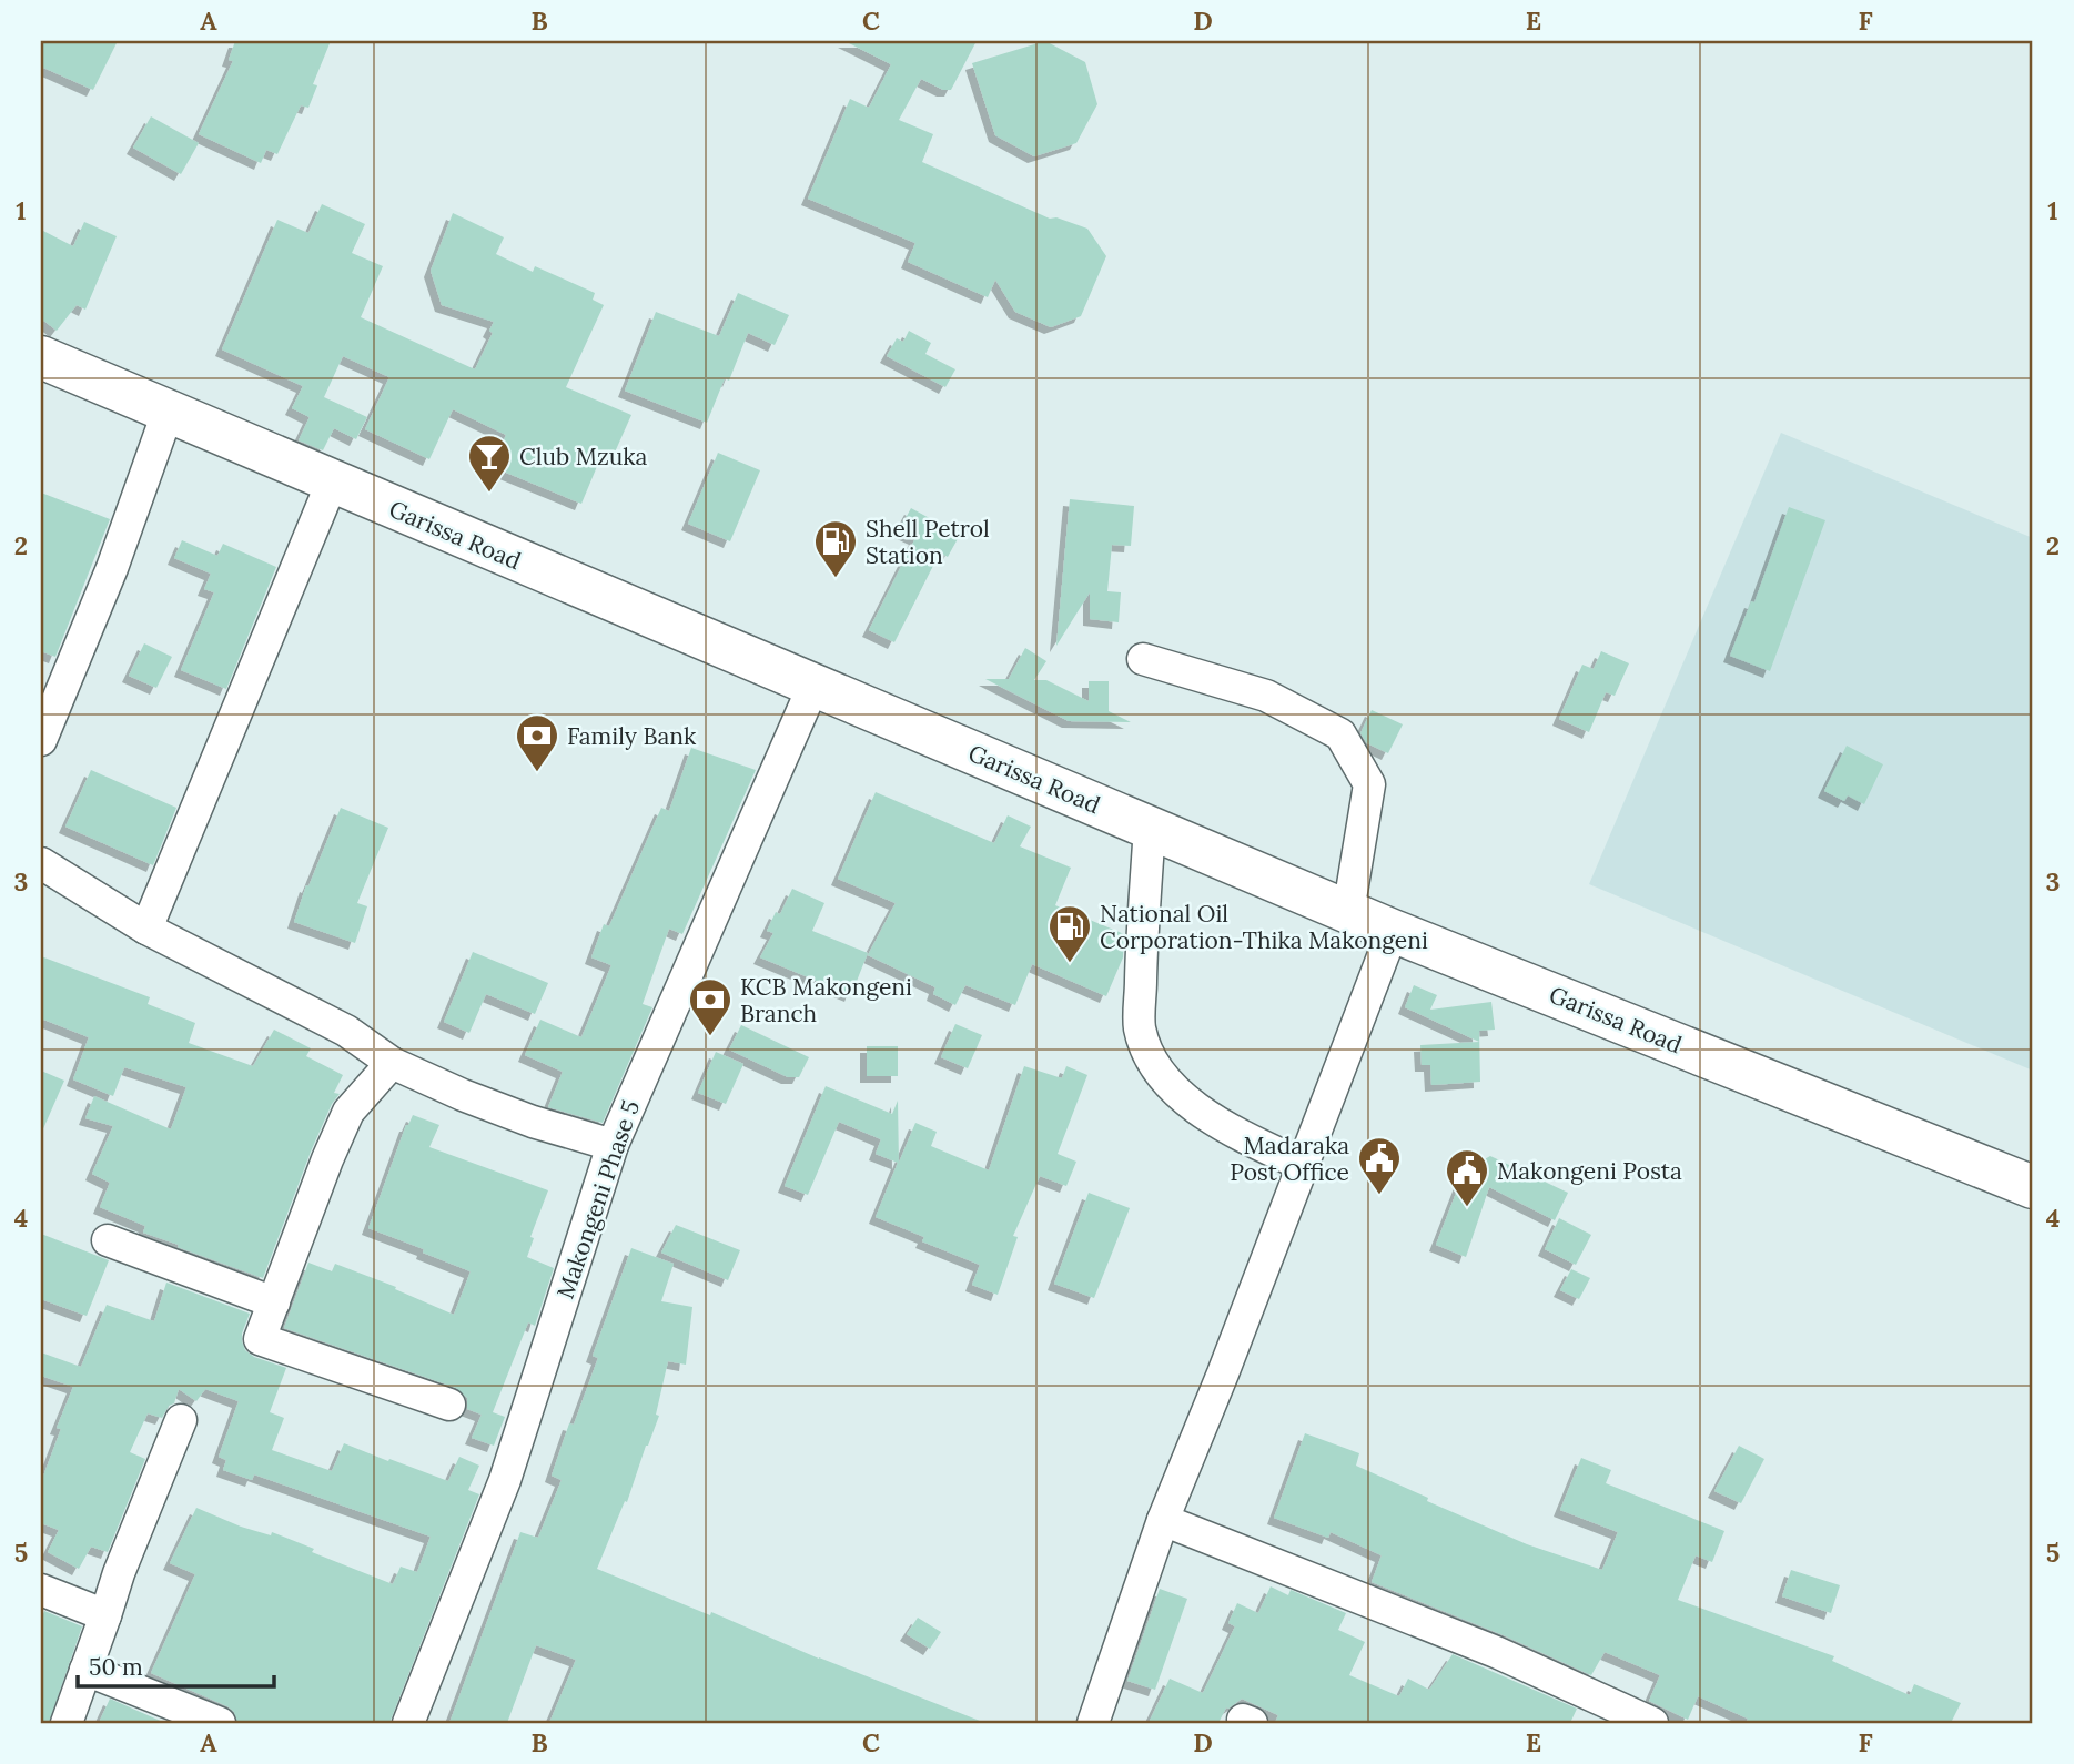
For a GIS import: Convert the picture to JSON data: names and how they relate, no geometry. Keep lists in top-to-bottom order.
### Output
{
  "streets": {
    "highway": ["Garissa Road"],
    "street": ["Makongeni Phase 5"]
  },
  "crossings": [
    ["Garissa Road", "Makongeni Phase 5"]
  ],
  "places": {
    "bar": ["Club Mzuka"],
    "fuel station": ["Shell Petrol Station", "National Oil Corporation-Thika Makongeni"],
    "bank": ["Family Bank", "KCB Makongeni Branch"],
    "public building": ["Madaraka Post Office", "Makongeni Posta"]
  },
  "scale_bar": "50 m",
  "grid": {
    "columns": [
      "A",
      "B",
      "C",
      "D",
      "E",
      "F"
    ],
    "rows": [
      "1",
      "2",
      "3",
      "4",
      "5"
    ]
  }
}
